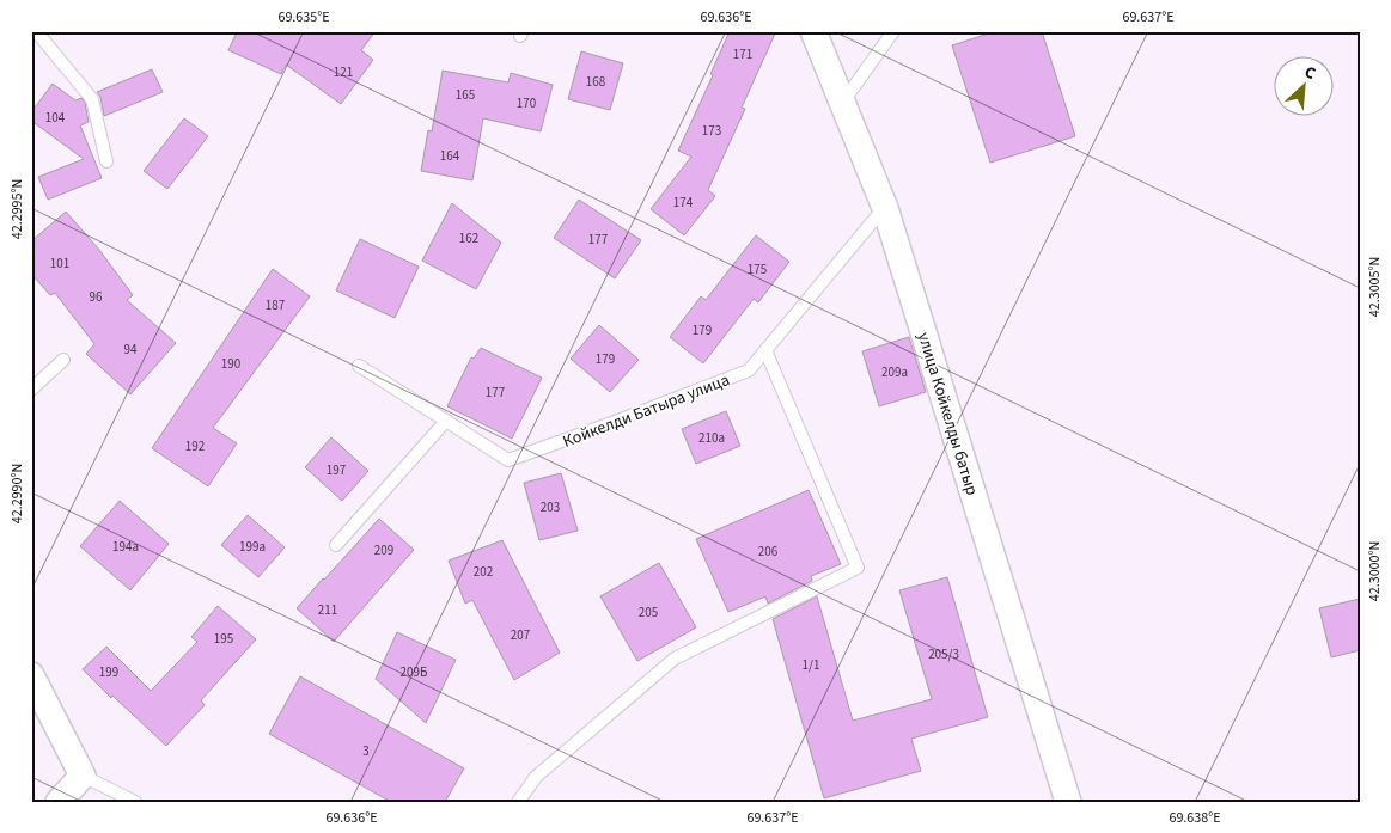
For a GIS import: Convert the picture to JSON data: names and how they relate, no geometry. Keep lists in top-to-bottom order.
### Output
{
  "streets": {
    "street": ["улица Койкелды батыр"],
    "lane": ["Койкелди Батыра улица"]
  },
  "crossings": [
    ["Койкелди Батыра улица", "улица Койкелды батыр"]
  ],
  "house_numbers": [
    "171",
    "121",
    "168",
    "165",
    "170",
    "104",
    "173",
    "164",
    "174",
    "162",
    "177",
    "101",
    "175",
    "96",
    "187",
    "179",
    "94",
    "179",
    "190",
    "209а",
    "177",
    "210а",
    "192",
    "197",
    "203",
    "194а",
    "199а",
    "209",
    "206",
    "202",
    "211",
    "205",
    "207",
    "195",
    "205/3",
    "1/1",
    "199",
    "209Б",
    "3"
  ],
  "north": "top right",
  "coordinates": [
    "69.635°E",
    "69.636°E",
    "69.637°E",
    "42.2995°N",
    "42.3005°N",
    "42.2990°N",
    "42.3000°N",
    "69.638°E"
  ]
}
